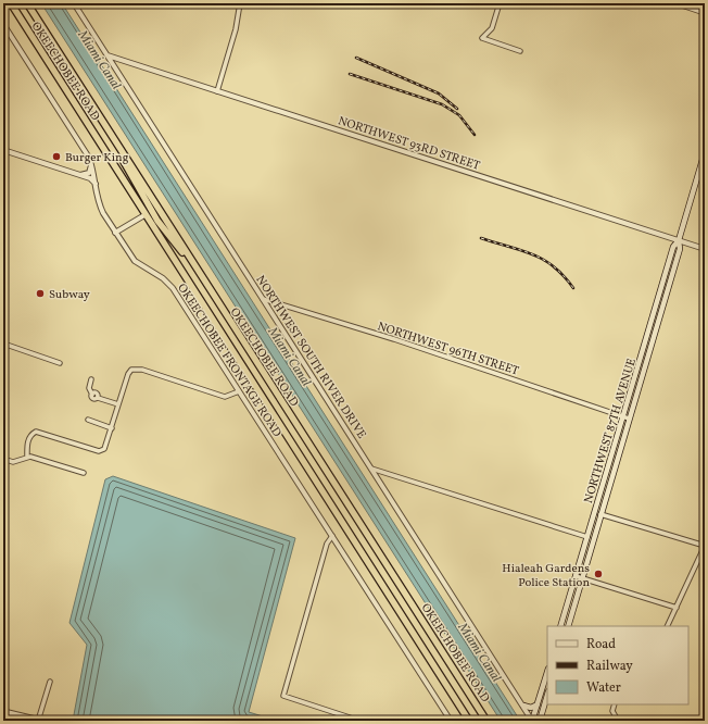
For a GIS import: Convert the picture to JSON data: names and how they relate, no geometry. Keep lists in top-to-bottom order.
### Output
{
  "streets": {
    "highway": ["OKEECHOBEE ROAD"],
    "main road": ["NORTHWEST 87TH AVENUE"],
    "street": [
      "NORTHWEST 93RD STREET",
      "NORTHWEST 96TH STREET",
      "NORTHWEST SOUTH RIVER DRIVE",
      "OKEECHOBEE FRONTAGE ROAD"
    ]
  },
  "crossings": [
    ["NORTHWEST 93RD STREET", "NORTHWEST SOUTH RIVER DRIVE"],
    ["NORTHWEST 93RD STREET", "NORTHWEST 87TH AVENUE"],
    ["NORTHWEST 96TH STREET", "NORTHWEST SOUTH RIVER DRIVE"],
    ["NORTHWEST 96TH STREET", "NORTHWEST 87TH AVENUE"]
  ],
  "water": ["Miami Canal"],
  "places": ["Burger King", "Subway", "Hialeah Gardens Police Station"],
  "legend": ["Road", "Railway", "Water"]
}
